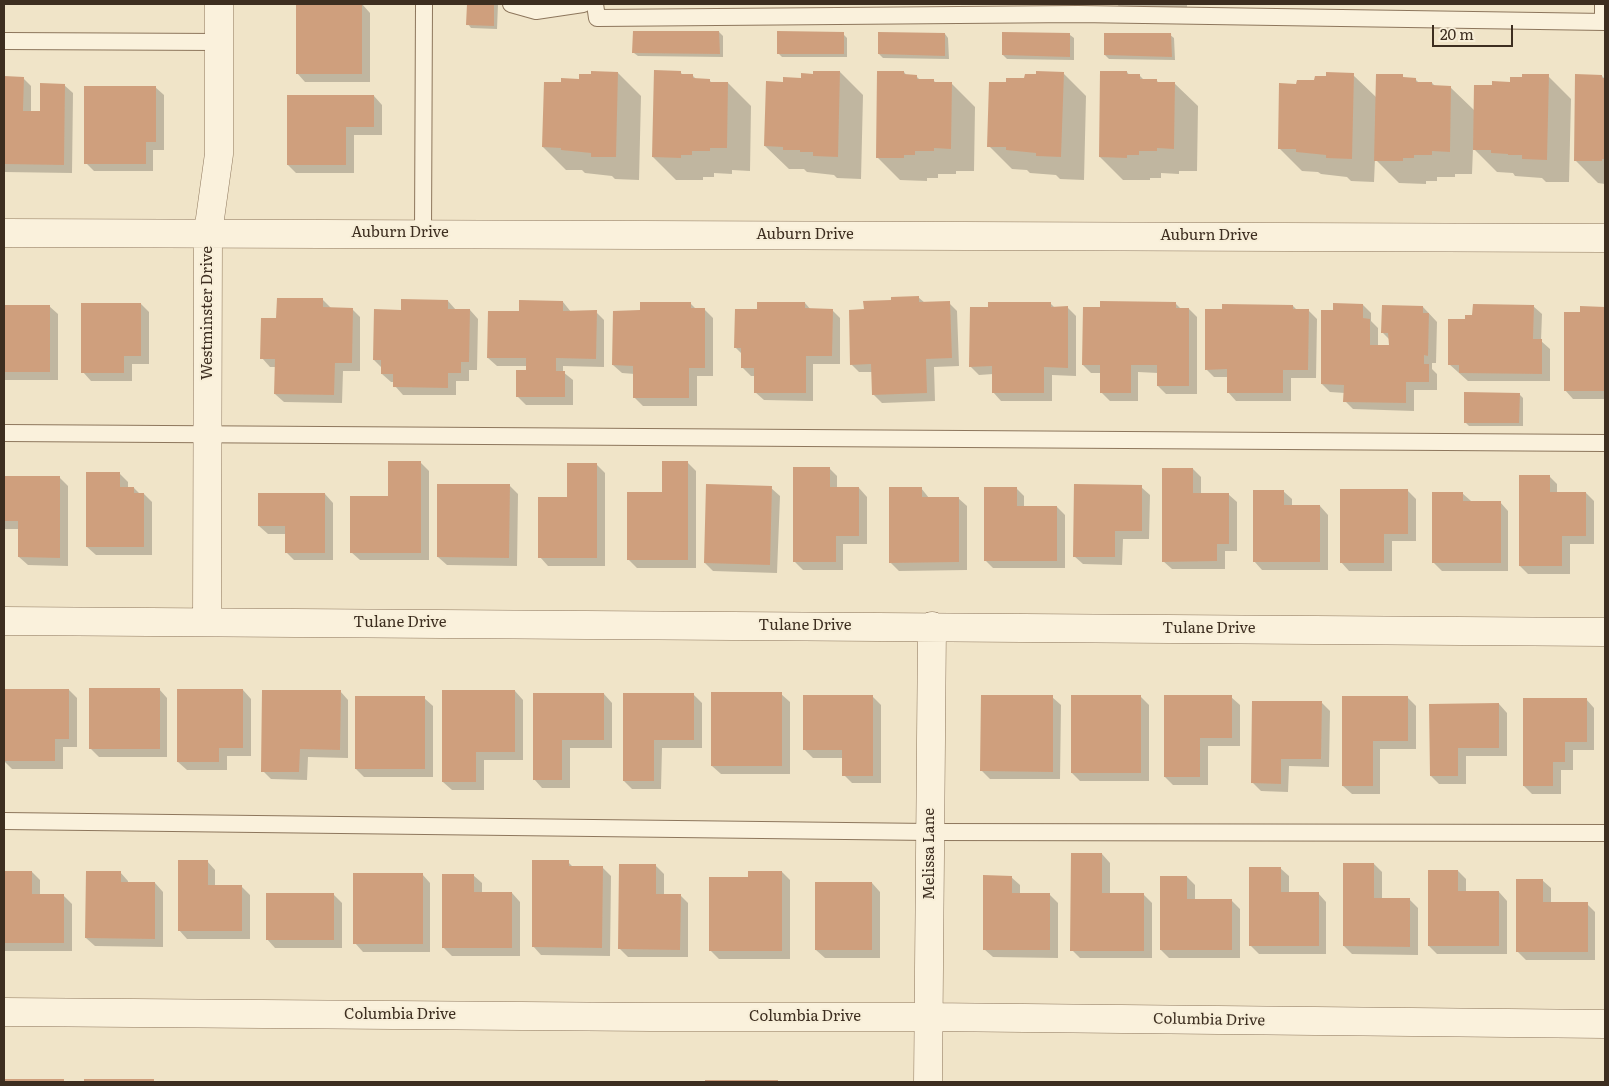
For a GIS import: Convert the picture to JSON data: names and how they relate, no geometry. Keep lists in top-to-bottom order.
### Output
{
  "streets": {
    "street": [
      "Auburn Drive",
      "Westminster Drive",
      "Tulane Drive",
      "Melissa Lane",
      "Columbia Drive"
    ]
  },
  "crossings": [
    ["Auburn Drive", "Westminster Drive"],
    ["Westminster Drive", "Tulane Drive"],
    ["Tulane Drive", "Melissa Lane"],
    ["Melissa Lane", "Columbia Drive"]
  ],
  "scale_bar": "20 m"
}
